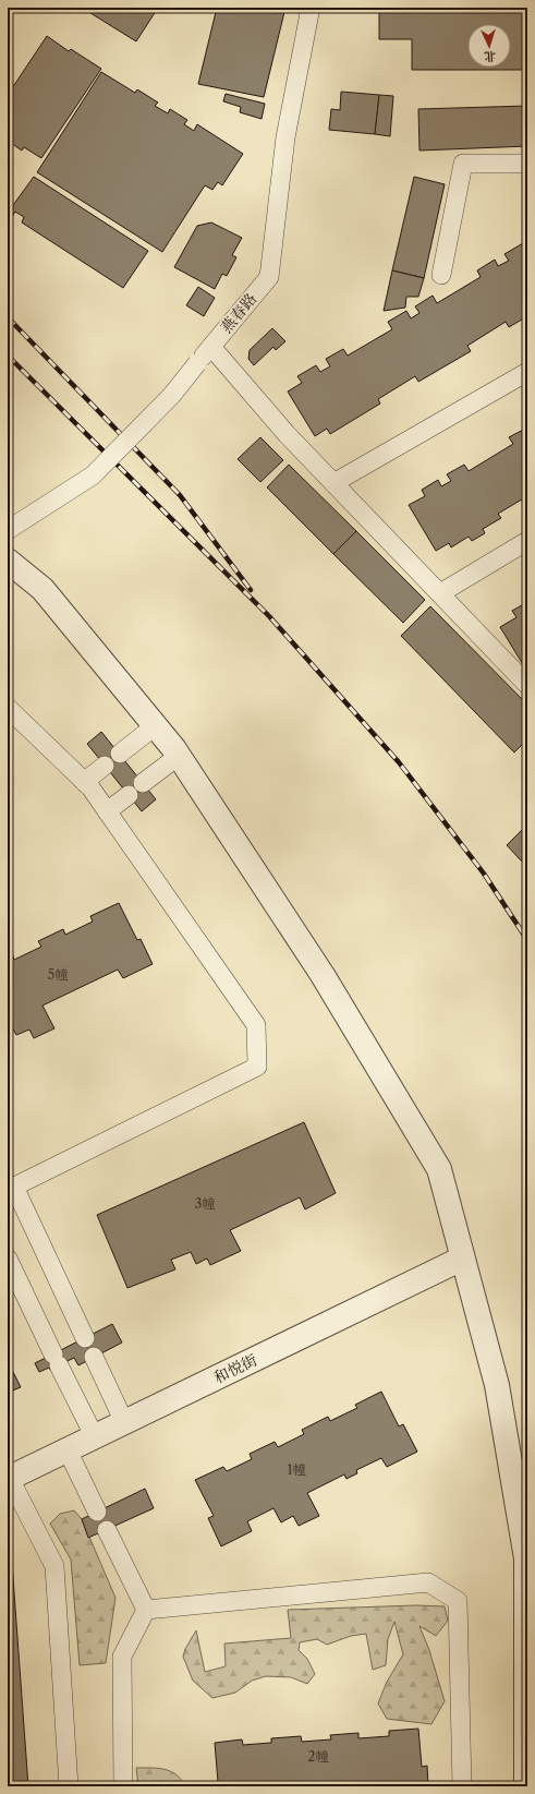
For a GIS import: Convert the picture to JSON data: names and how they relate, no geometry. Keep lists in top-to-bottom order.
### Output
{
  "streets": {
    "street": ["和悦街"],
    "lane": ["燕春路"]
  },
  "house_numbers": [
    "5幢",
    "3幢",
    "1幢",
    "2幢"
  ],
  "north": "bottom"
}
